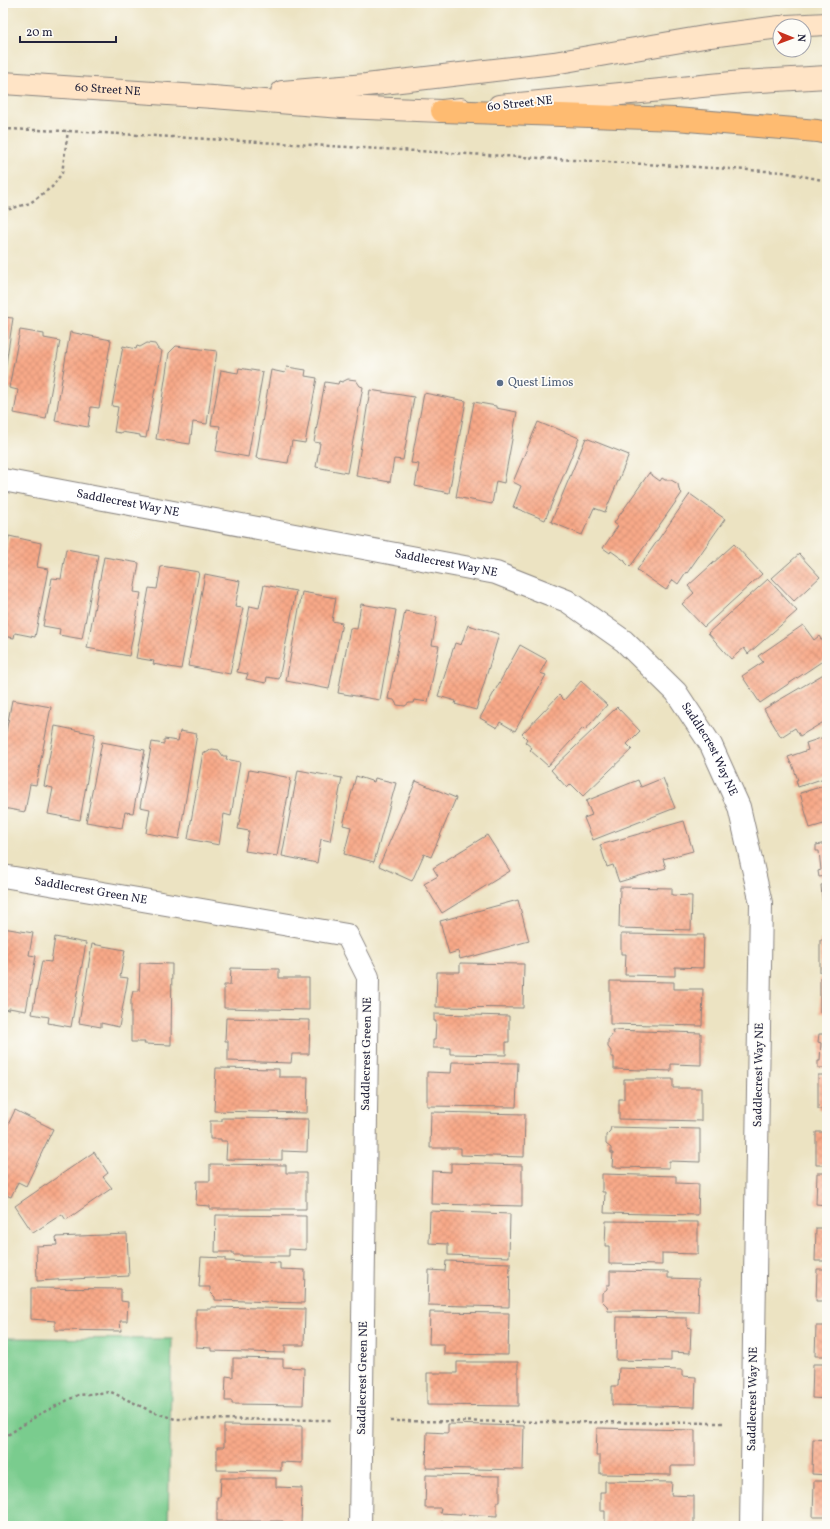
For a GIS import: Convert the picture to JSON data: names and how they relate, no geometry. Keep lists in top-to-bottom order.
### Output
{
  "streets": {
    "main road": ["60 Street NE"],
    "street": ["Saddlecrest Way NE", "Saddlecrest Green NE"]
  },
  "places": ["Quest Limos"],
  "scale_bar": "20 m",
  "north": "right"
}
